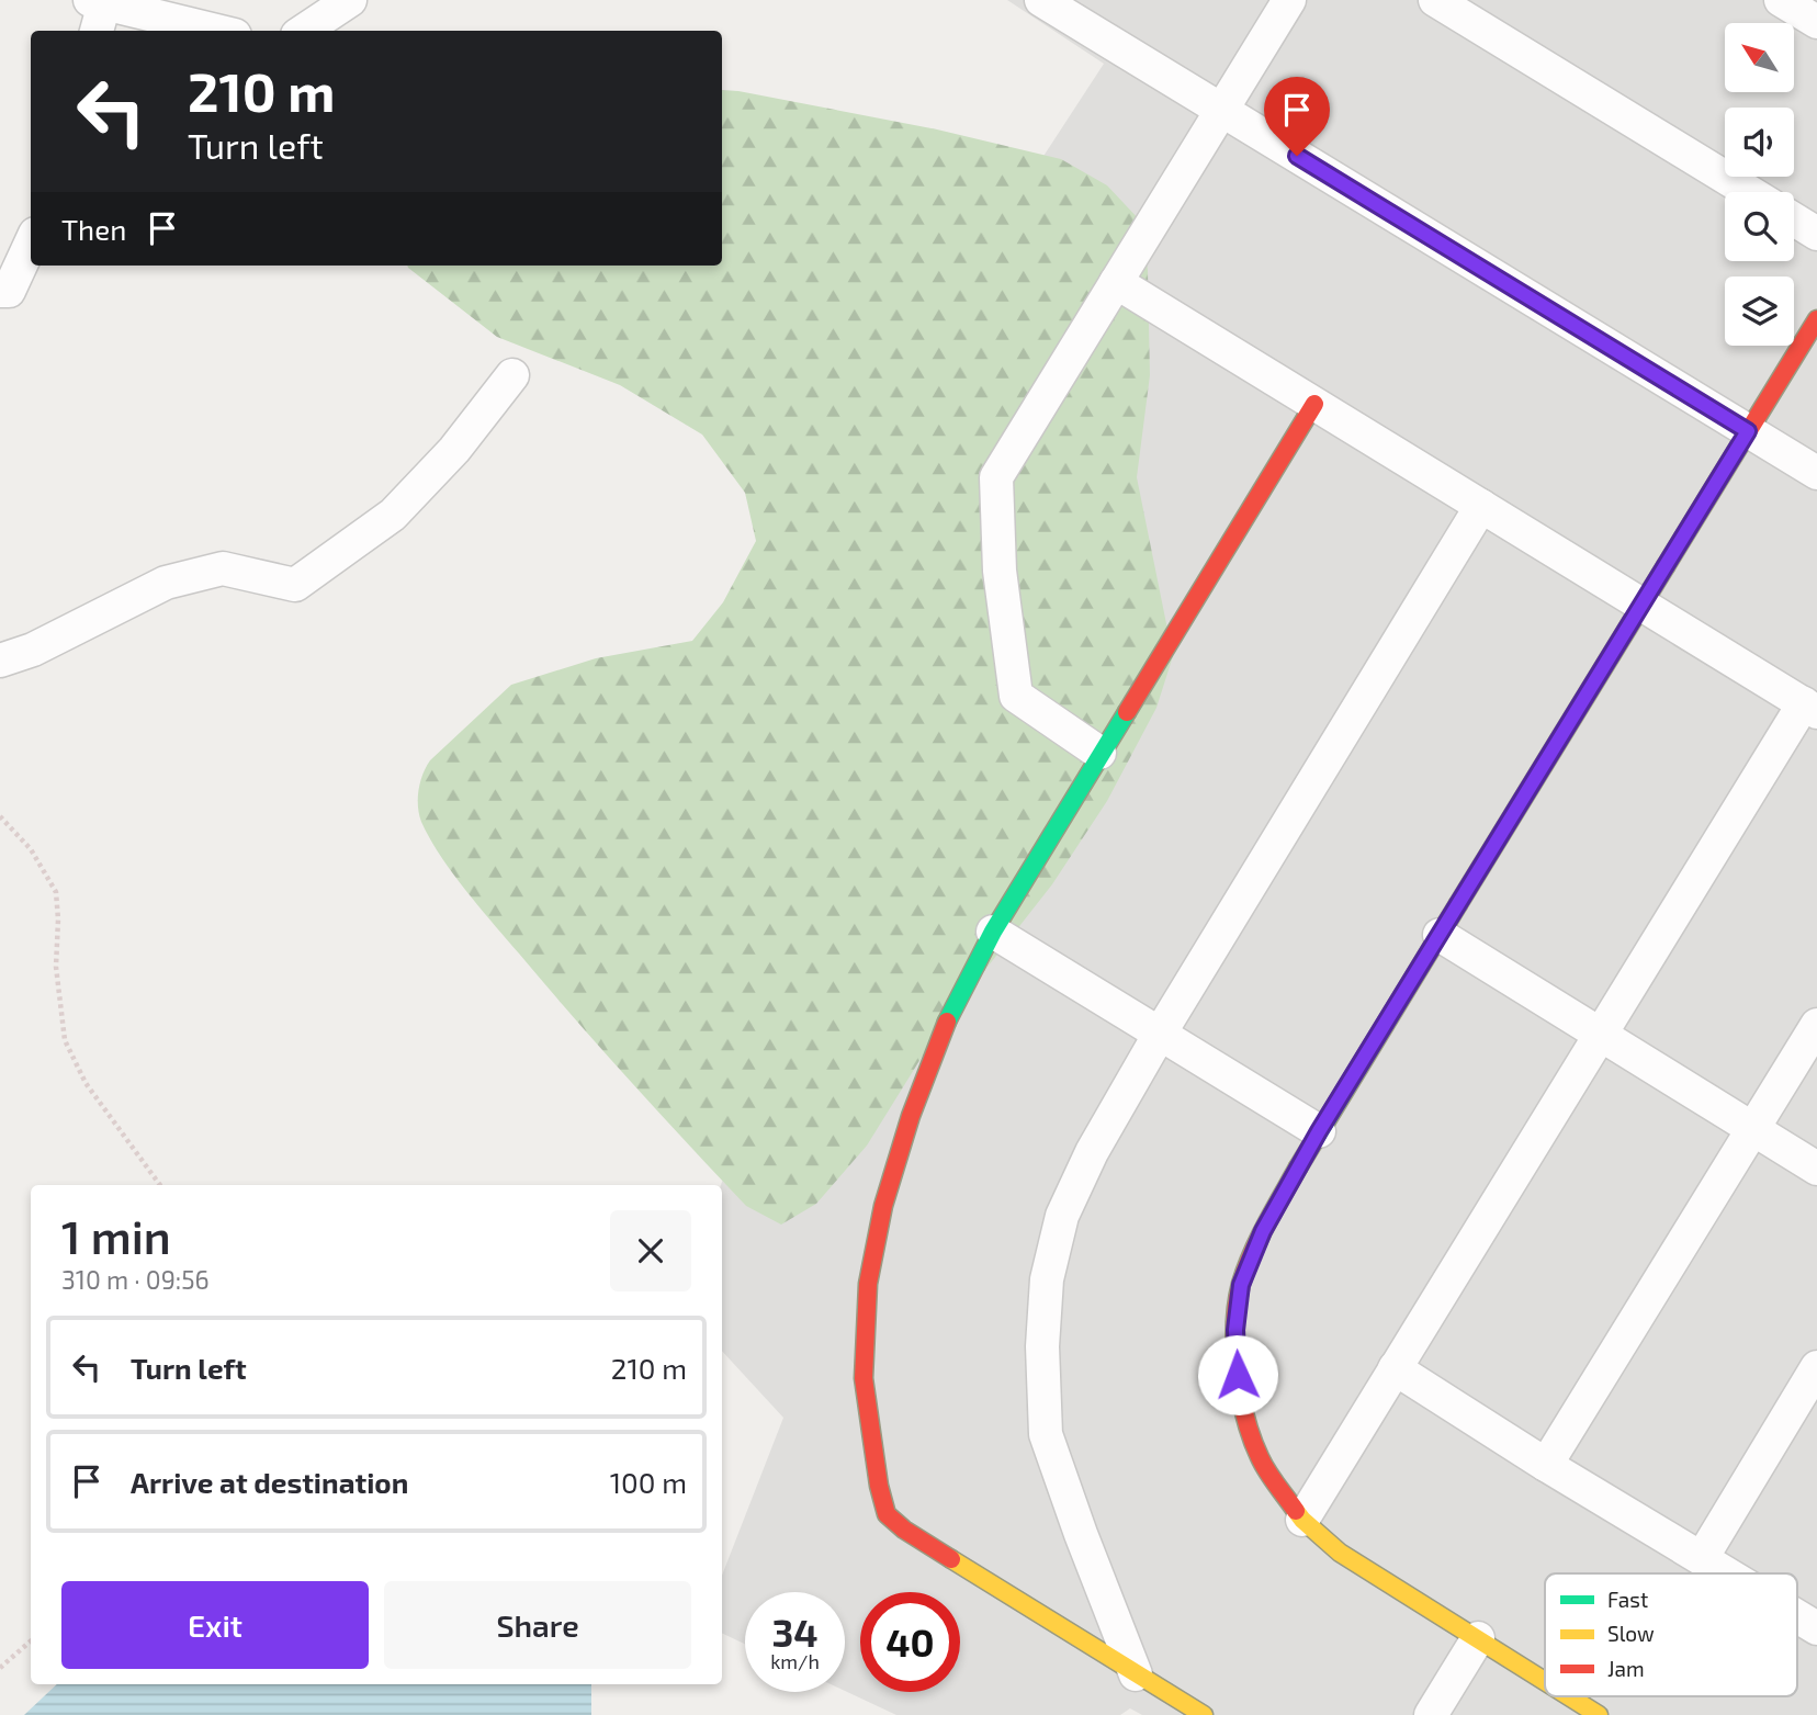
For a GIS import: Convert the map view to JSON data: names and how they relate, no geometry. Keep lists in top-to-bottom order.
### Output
{
  "legend": ["Fast", "Slow", "Jam"],
  "north": "top left",
  "page": {
    "turn": ["210 m", "Turn left"],
    "then": "Then",
    "heading": ["1 min", "310 m · 09:56"],
    "list": [
      {
        "name": "Turn left",
        "value": "210 m"
      },
      {
        "name": "Arrive at destination",
        "value": "100 m"
      }
    ],
    "buttons": ["Exit", "Share"],
    "speed": "34 km/h",
    "limit": "40"
  }
}
